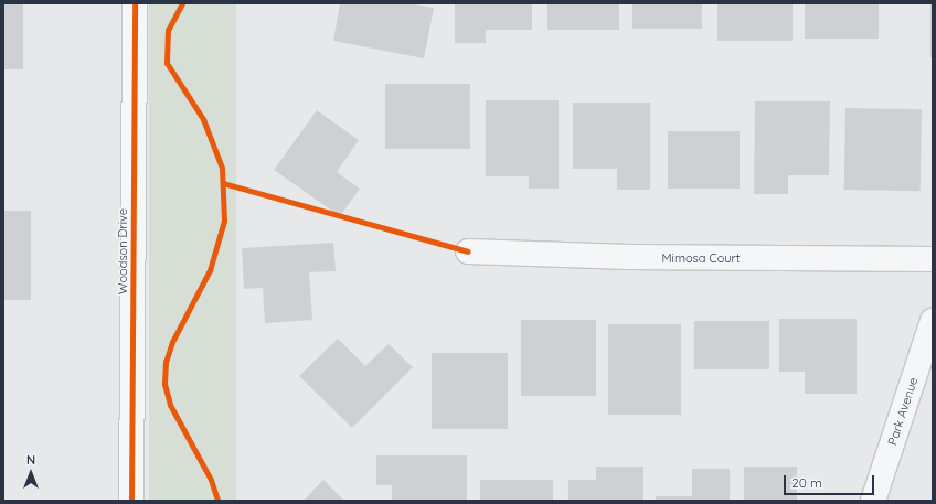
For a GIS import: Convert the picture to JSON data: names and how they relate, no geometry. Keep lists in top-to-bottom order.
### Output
{
  "streets": {
    "street": ["Woodson Drive", "Mimosa Court", "Park Avenue"]
  },
  "scale_bar": "20 m",
  "north": "top"
}
